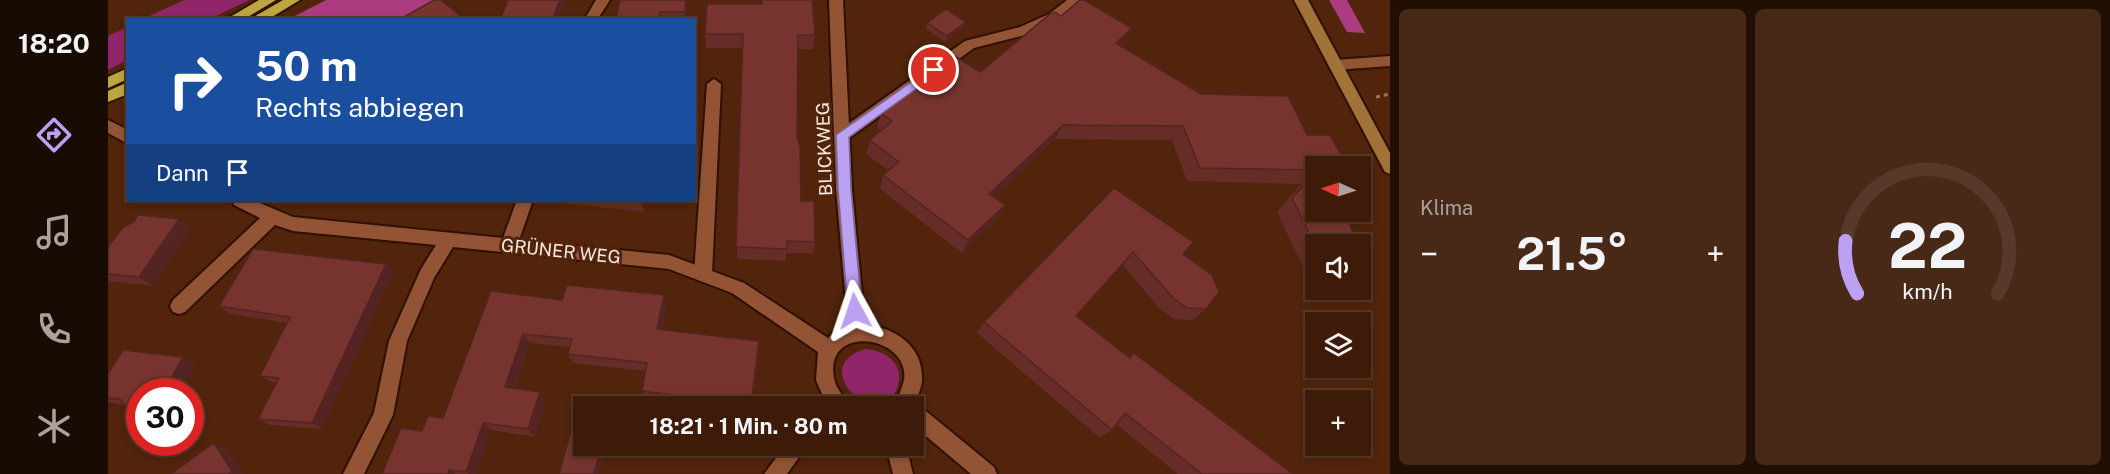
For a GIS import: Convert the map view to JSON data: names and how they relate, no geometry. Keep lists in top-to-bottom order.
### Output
{
  "streets": {
    "street": ["BLICKWEG", "GRÜNER WEG"]
  },
  "north": "left",
  "page": {
    "tabs": "18:20",
    "tile": "Klima",
    "turn": ["50 m", "Rechts abbiegen"],
    "then": "Dann",
    "map_buttons": "+",
    "heat": ["−", "21.5°", "+"],
    "limit": "30",
    "trip": "18:21 · 1 Min. · 80 m",
    "gauge": ["22", "km/h"]
  }
}
